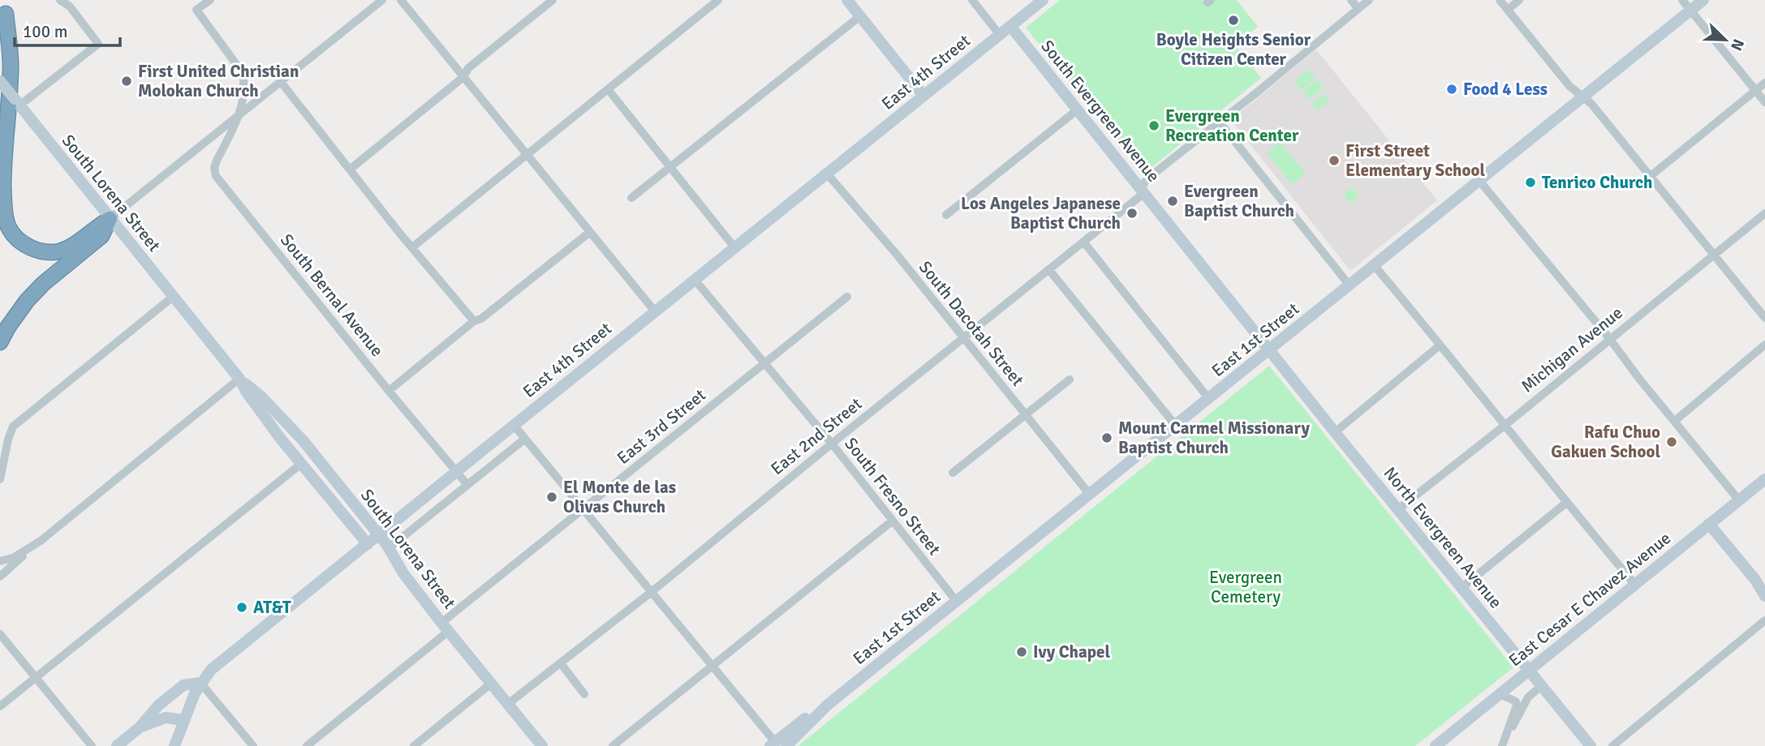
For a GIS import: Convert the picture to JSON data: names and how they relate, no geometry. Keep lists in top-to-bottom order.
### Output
{
  "streets": {
    "street": [
      "East 4th Street",
      "South Evergreen Avenue",
      "South Lorena Street",
      "South Bernal Avenue",
      "South Dacotah Street",
      "East 1st Street",
      "Michigan Avenue",
      "East 3rd Street",
      "East 2nd Street",
      "South Fresno Street",
      "North Evergreen Avenue",
      "East Cesar E Chavez Avenue"
    ]
  },
  "crossings": [
    ["East 4th Street", "South Evergreen Avenue"],
    ["East 4th Street", "South Lorena Street"],
    ["East 4th Street", "South Dacotah Street"],
    ["East 4th Street", "South Fresno Street"],
    ["South Evergreen Avenue", "East 1st Street"],
    ["South Evergreen Avenue", "East 2nd Street"],
    ["South Evergreen Avenue", "North Evergreen Avenue"],
    ["South Lorena Street", "East 3rd Street"],
    ["South Lorena Street", "East 2nd Street"],
    ["South Dacotah Street", "East 1st Street"],
    ["South Dacotah Street", "East 2nd Street"],
    ["East 1st Street", "South Fresno Street"],
    ["East 1st Street", "North Evergreen Avenue"],
    ["Michigan Avenue", "North Evergreen Avenue"],
    ["East 3rd Street", "South Fresno Street"],
    ["East 2nd Street", "South Fresno Street"],
    ["North Evergreen Avenue", "East Cesar E Chavez Avenue"]
  ],
  "parks": ["Evergreen Cemetery"],
  "places": [
    "Boyle Heights Senior Citizen Center",
    "First United Christian Molokan Church",
    "Food 4 Less",
    "Evergreen Recreation Center",
    "First Street Elementary School",
    "Tenrico Church",
    "Evergreen Baptist Church",
    "Los Angeles Japanese Baptist Church",
    "Mount Carmel Missionary Baptist Church",
    "Rafu Chuo Gakuen School",
    "El Monte de las Olivas Church",
    "AT&T",
    "Ivy Chapel"
  ],
  "scale_bar": "100 m",
  "north": "bottom right"
}
